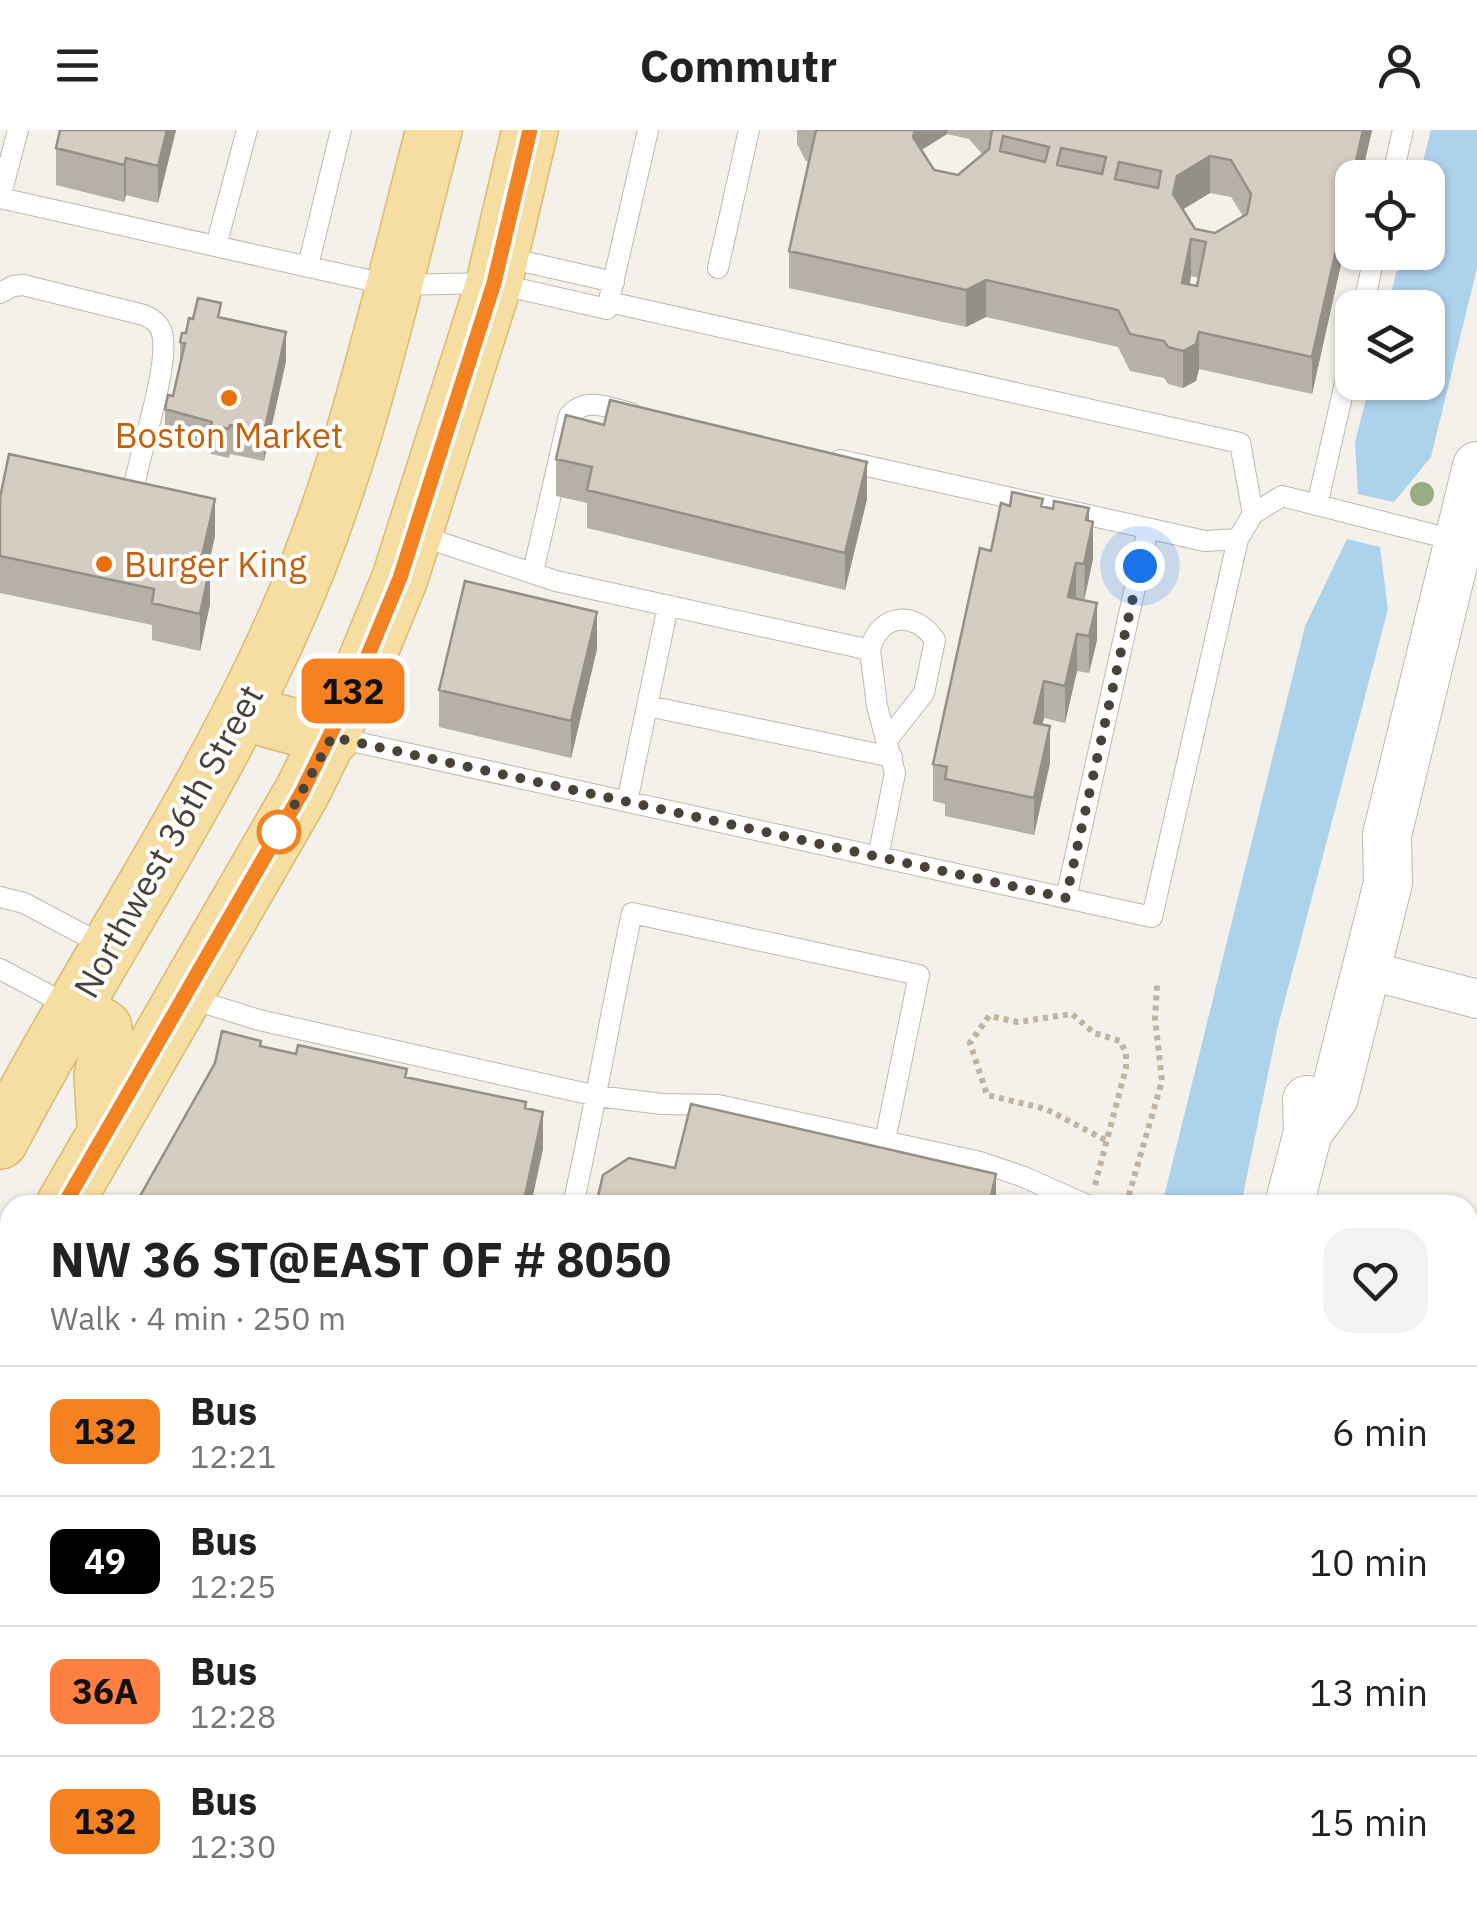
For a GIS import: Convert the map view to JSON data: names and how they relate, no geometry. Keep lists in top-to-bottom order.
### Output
{
  "streets": {
    "main road": ["Northwest 36th Street"]
  },
  "places": ["Boston Market", "Burger King"],
  "lines": ["bus line 132"],
  "page": {
    "header": "Commutr",
    "on_map": "132",
    "heading": ["NW 36 ST@EAST OF # 8050", "Walk · 4 min · 250 m"],
    "list": [
      {
        "mark": "132",
        "name": "Bus",
        "note": "12:21",
        "value": "6 min"
      },
      {
        "mark": "49",
        "name": "Bus",
        "note": "12:25",
        "value": "10 min"
      },
      {
        "mark": "36A",
        "name": "Bus",
        "note": "12:28",
        "value": "13 min"
      },
      {
        "mark": "132",
        "name": "Bus",
        "note": "12:30",
        "value": "15 min"
      }
    ]
  }
}
